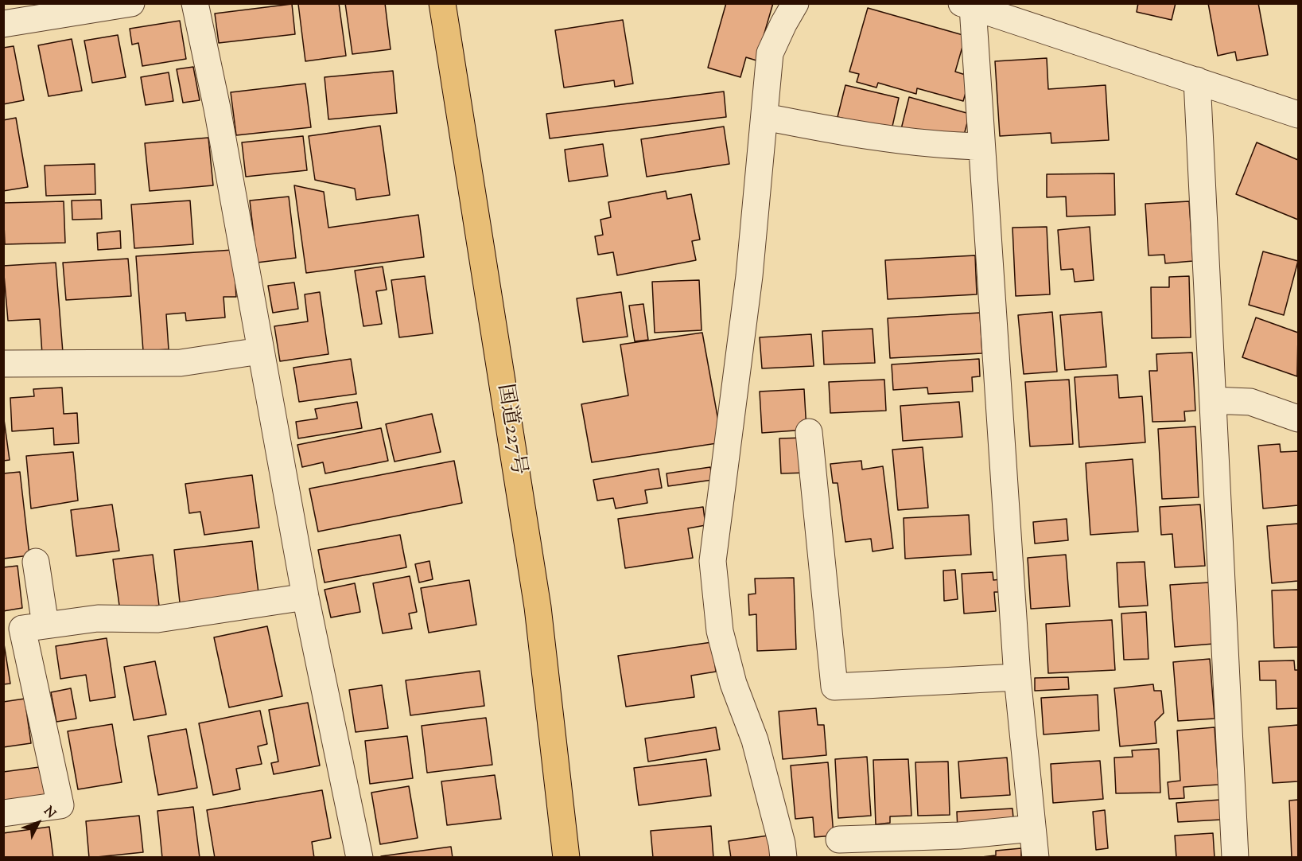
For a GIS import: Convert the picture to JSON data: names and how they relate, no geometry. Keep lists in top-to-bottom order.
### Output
{
  "streets": {
    "highway": ["国道227号"]
  },
  "north": "top right"
}
